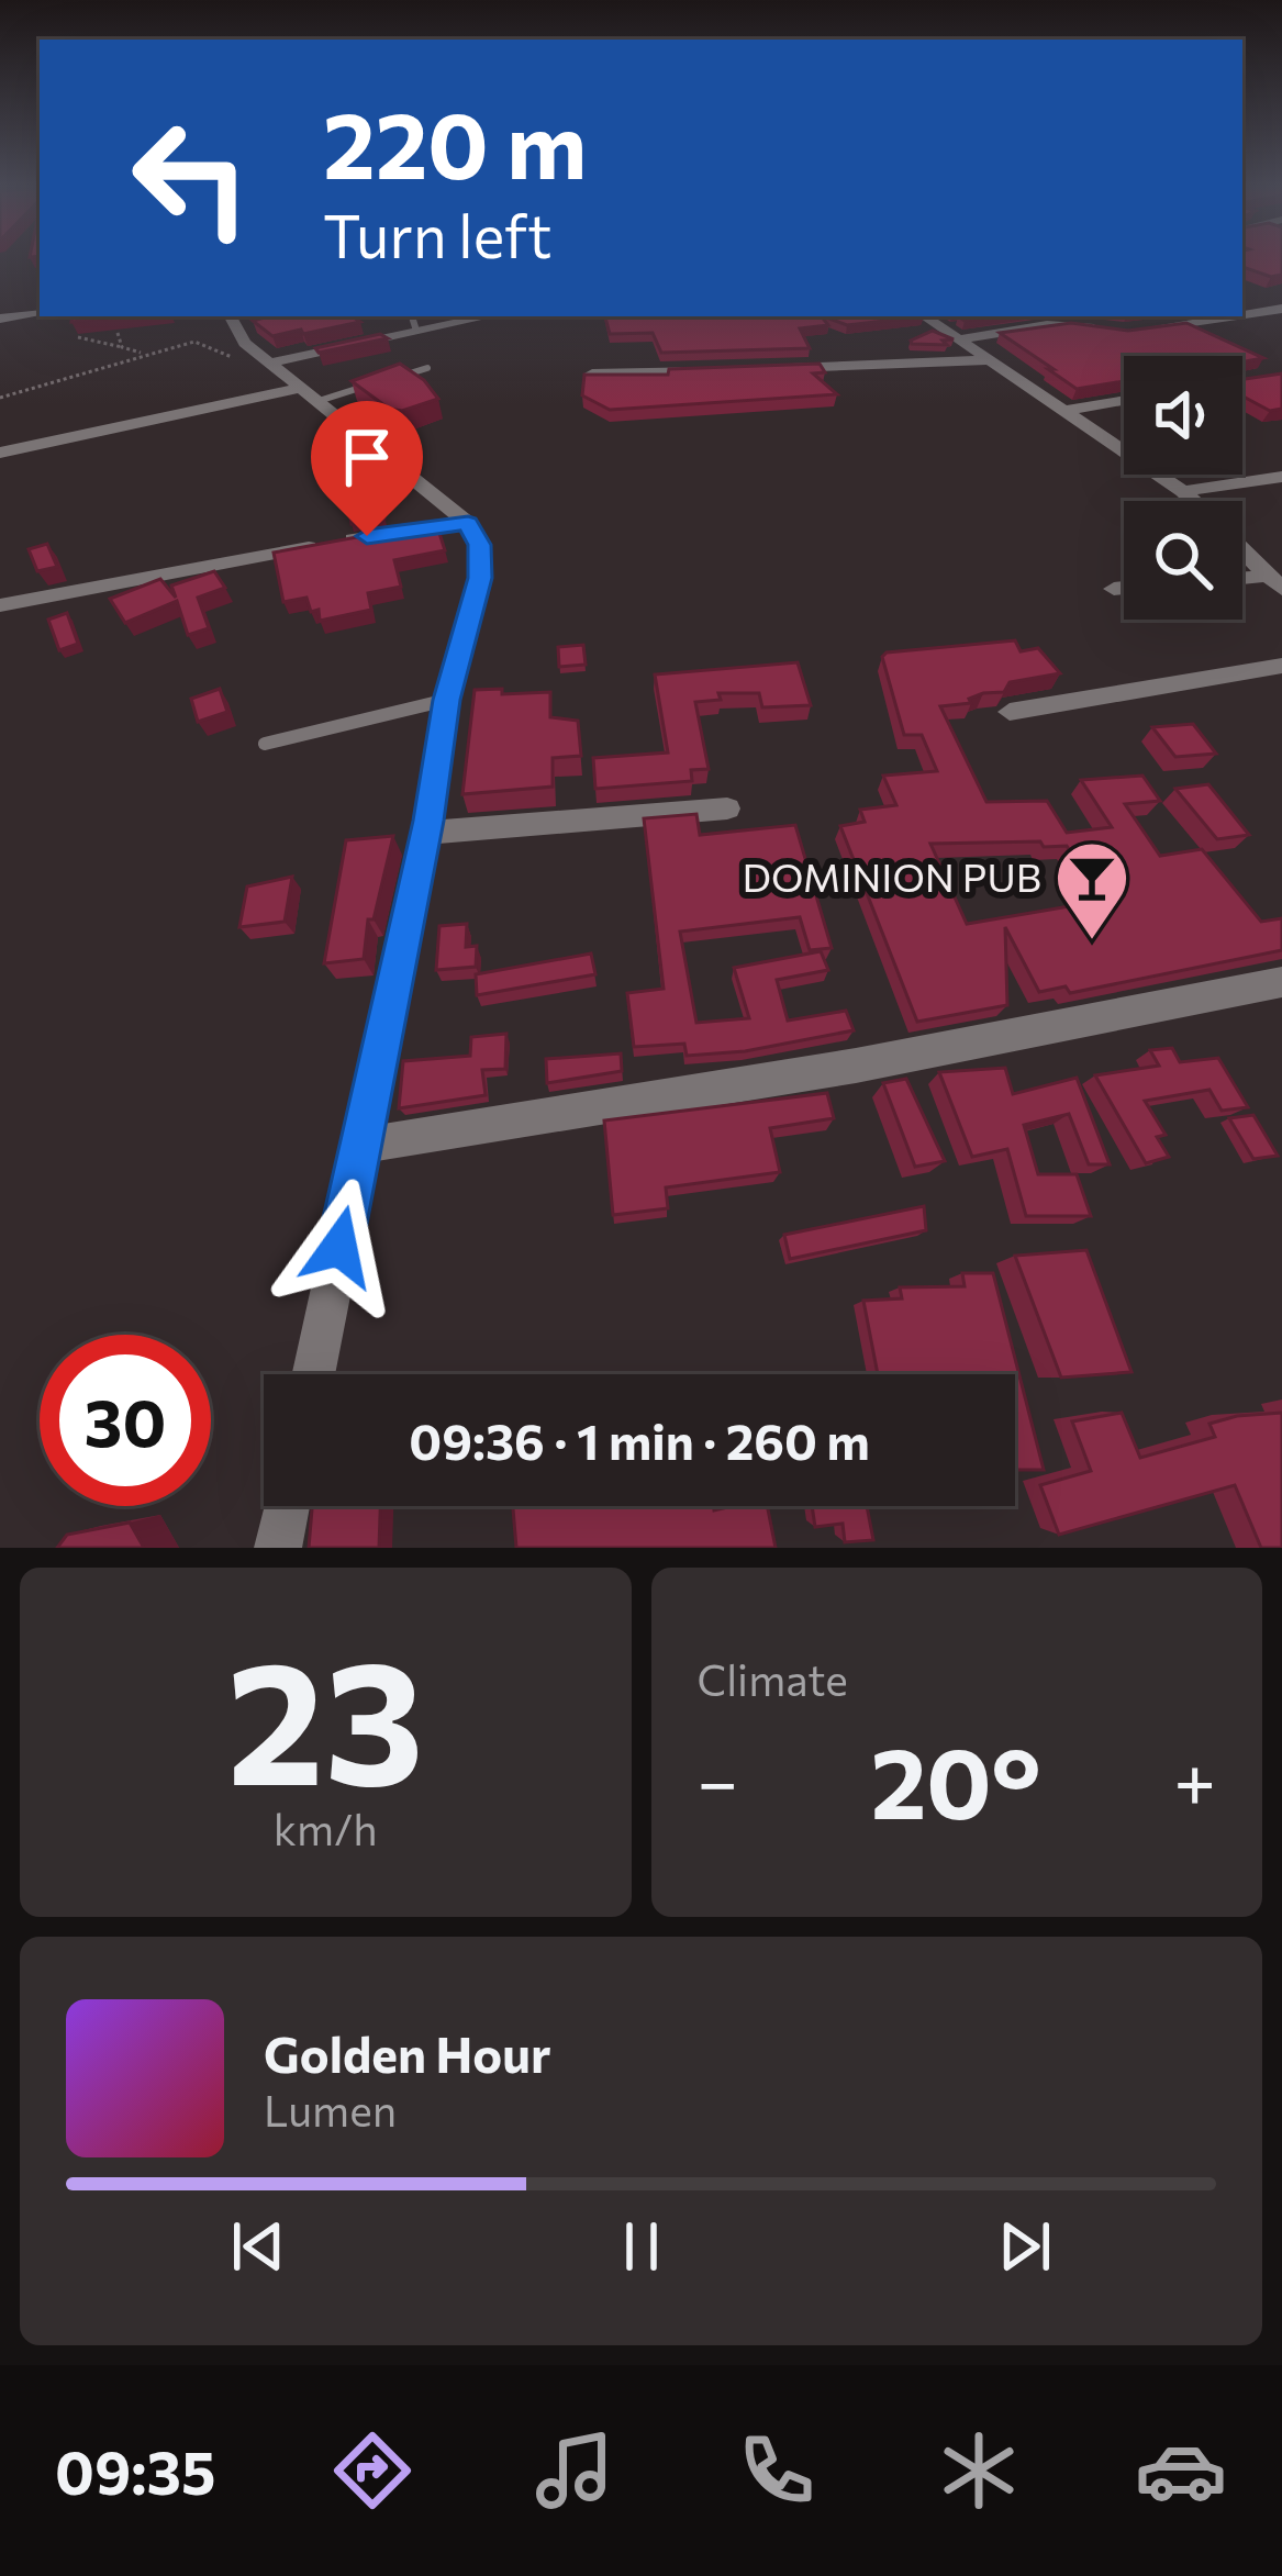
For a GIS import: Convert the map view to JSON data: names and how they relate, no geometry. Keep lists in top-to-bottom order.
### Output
{
  "places": {
    "bar": ["DOMINION PUB"]
  },
  "page": {
    "turn": ["220 m", "Turn left"],
    "limit": "30",
    "trip": "09:36 · 1 min · 260 m",
    "tile": [
      ["23", "km/h"],
      "Climate"
    ],
    "heat": ["−", "20°", "+"],
    "song": ["Golden Hour", "Lumen"],
    "tabs": "09:35"
  }
}
